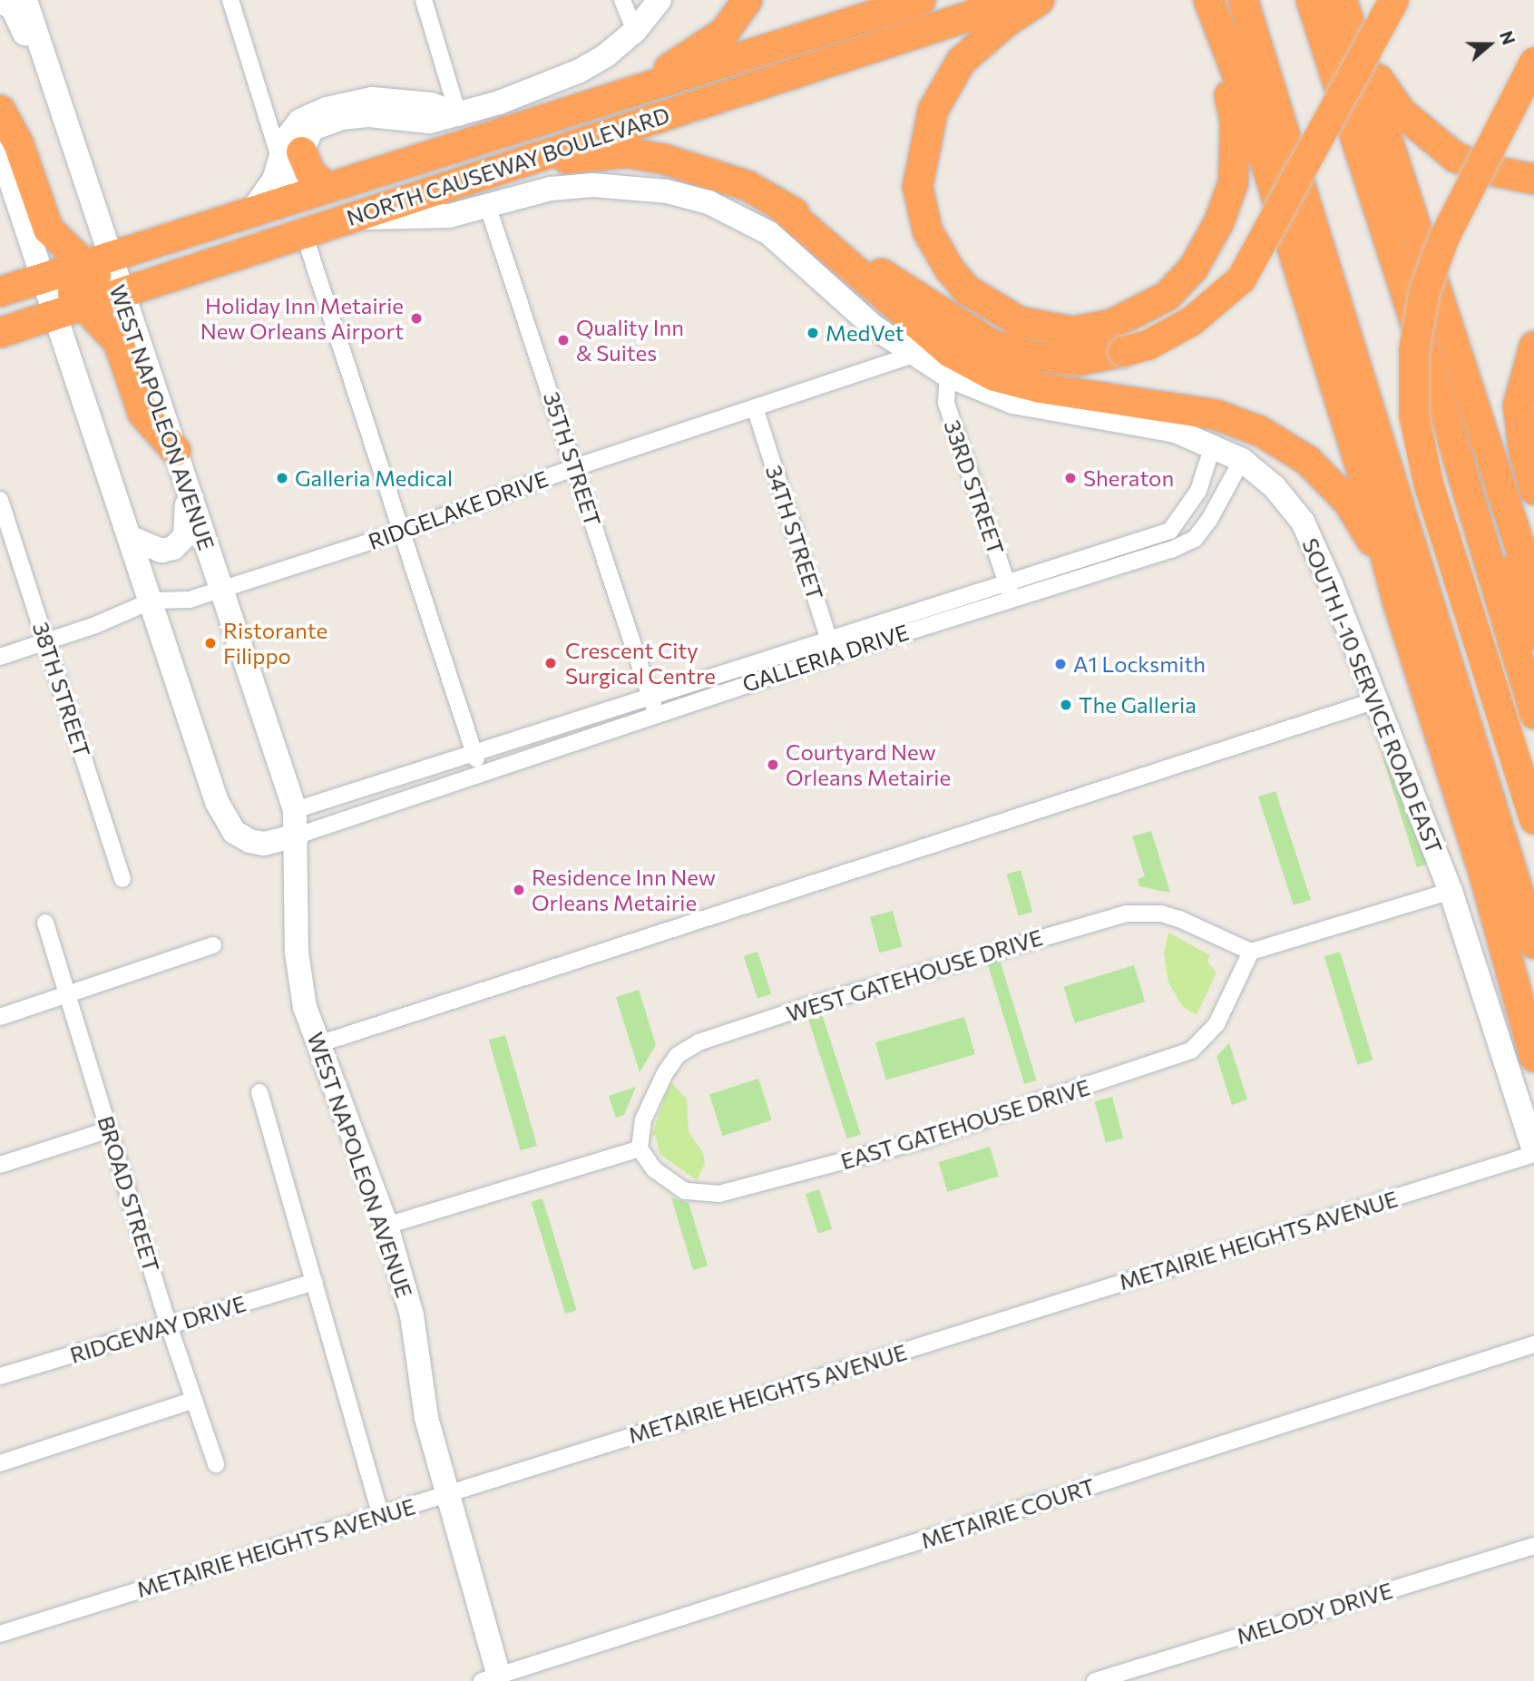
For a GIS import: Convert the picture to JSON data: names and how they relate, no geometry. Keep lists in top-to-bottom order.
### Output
{
  "streets": {
    "highway": ["NORTH CAUSEWAY BOULEVARD"],
    "street": [
      "WEST NAPOLEON AVENUE",
      "35TH STREET",
      "33RD STREET",
      "RIDGELAKE DRIVE",
      "34TH STREET",
      "GALLERIA DRIVE",
      "38TH STREET",
      "SOUTH I-10 SERVICE ROAD EAST",
      "WEST GATEHOUSE DRIVE",
      "EAST GATEHOUSE DRIVE",
      "BROAD STREET",
      "METAIRIE HEIGHTS AVENUE",
      "RIDGEWAY DRIVE",
      "METAIRIE COURT",
      "MELODY DRIVE"
    ]
  },
  "crossings": [
    ["NORTH CAUSEWAY BOULEVARD", "WEST NAPOLEON AVENUE"],
    ["NORTH CAUSEWAY BOULEVARD", "SOUTH I-10 SERVICE ROAD EAST"],
    ["WEST NAPOLEON AVENUE", "RIDGELAKE DRIVE"],
    ["WEST NAPOLEON AVENUE", "GALLERIA DRIVE"],
    ["WEST NAPOLEON AVENUE", "METAIRIE HEIGHTS AVENUE"],
    ["WEST NAPOLEON AVENUE", "METAIRIE COURT"],
    ["35TH STREET", "RIDGELAKE DRIVE"],
    ["35TH STREET", "GALLERIA DRIVE"],
    ["35TH STREET", "SOUTH I-10 SERVICE ROAD EAST"],
    ["33RD STREET", "GALLERIA DRIVE"],
    ["33RD STREET", "SOUTH I-10 SERVICE ROAD EAST"],
    ["RIDGELAKE DRIVE", "34TH STREET"],
    ["RIDGELAKE DRIVE", "38TH STREET"],
    ["RIDGELAKE DRIVE", "SOUTH I-10 SERVICE ROAD EAST"],
    ["34TH STREET", "GALLERIA DRIVE"],
    ["GALLERIA DRIVE", "SOUTH I-10 SERVICE ROAD EAST"],
    ["SOUTH I-10 SERVICE ROAD EAST", "METAIRIE HEIGHTS AVENUE"],
    ["WEST GATEHOUSE DRIVE", "EAST GATEHOUSE DRIVE"],
    ["BROAD STREET", "RIDGEWAY DRIVE"]
  ],
  "places": [
    "Holiday Inn Metairie New Orleans Airport",
    "MedVet",
    "Quality Inn & Suites",
    "Galleria Medical",
    "Sheraton",
    "Ristorante Filippo",
    "Crescent City Surgical Centre",
    "A1 Locksmith",
    "The Galleria",
    "Courtyard New Orleans Metairie",
    "Residence Inn New Orleans Metairie"
  ],
  "north": "right"
}
